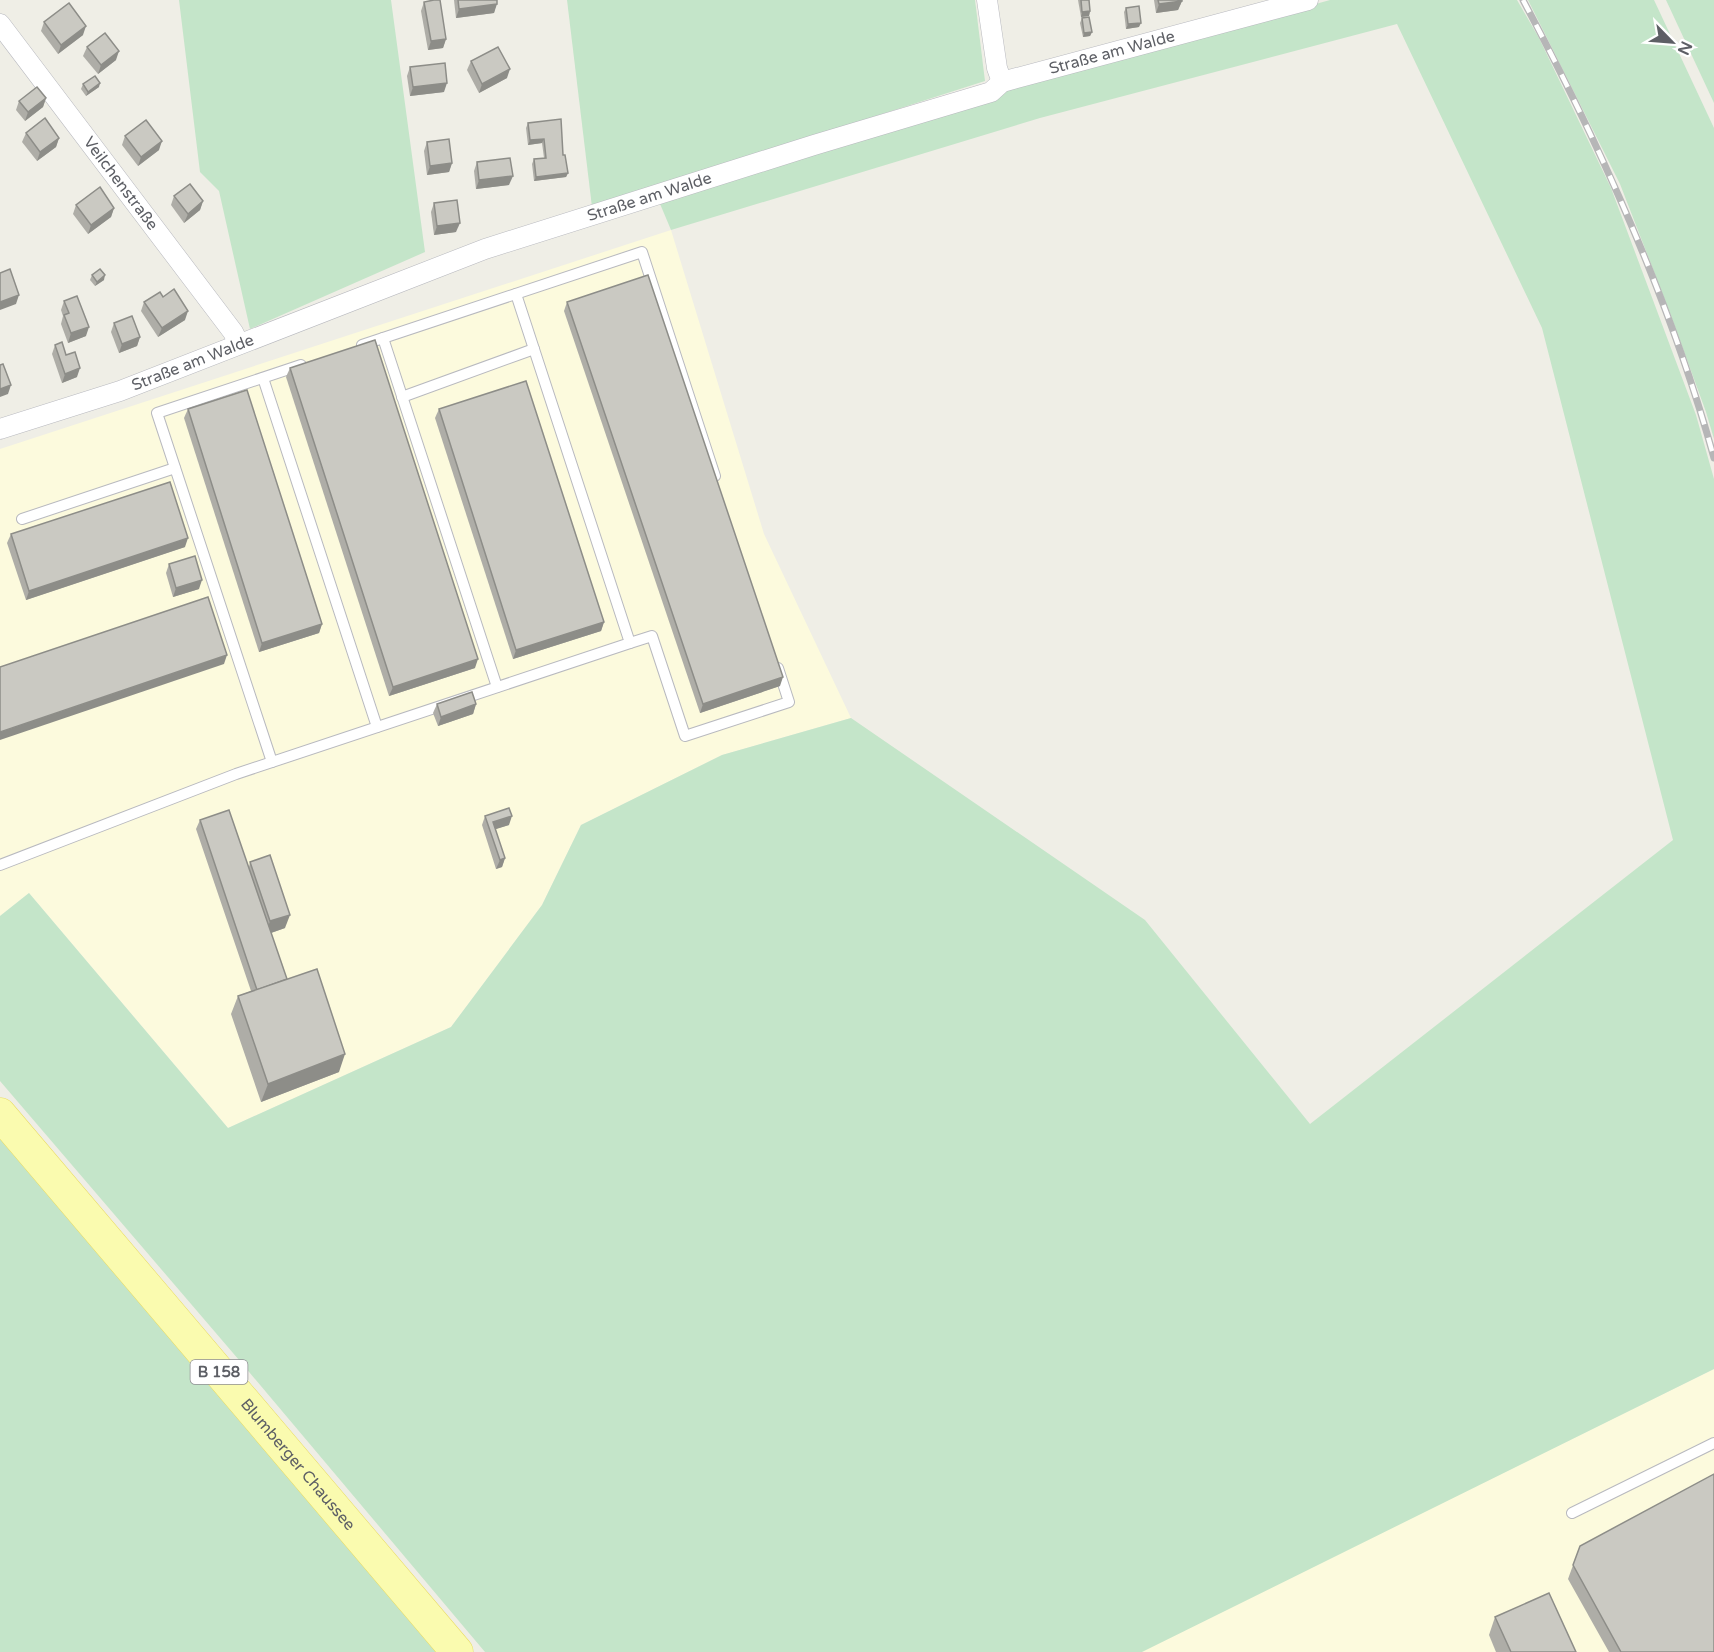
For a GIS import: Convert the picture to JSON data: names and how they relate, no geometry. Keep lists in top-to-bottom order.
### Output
{
  "streets": {
    "main road": ["B 158", "Blumberger Chaussee"],
    "street": ["Straße am Walde", "Veilchenstraße"]
  },
  "crossings": [
    ["Straße am Walde", "Veilchenstraße"]
  ],
  "north": "bottom right"
}
